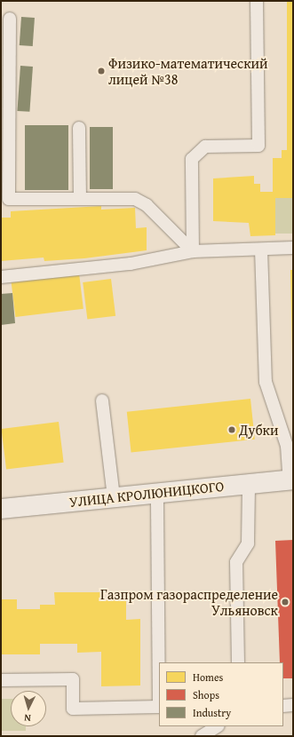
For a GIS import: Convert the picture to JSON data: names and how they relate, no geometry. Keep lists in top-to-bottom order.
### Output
{
  "streets": {
    "street": ["УЛИЦА КРОЛЮНИЦКОГО"]
  },
  "places": ["Физико-математический лицей №38", "Дубки", "Газпром газораспределение Ульяновск"],
  "legend": ["Homes", "Shops", "Industry"],
  "north": "bottom"
}
